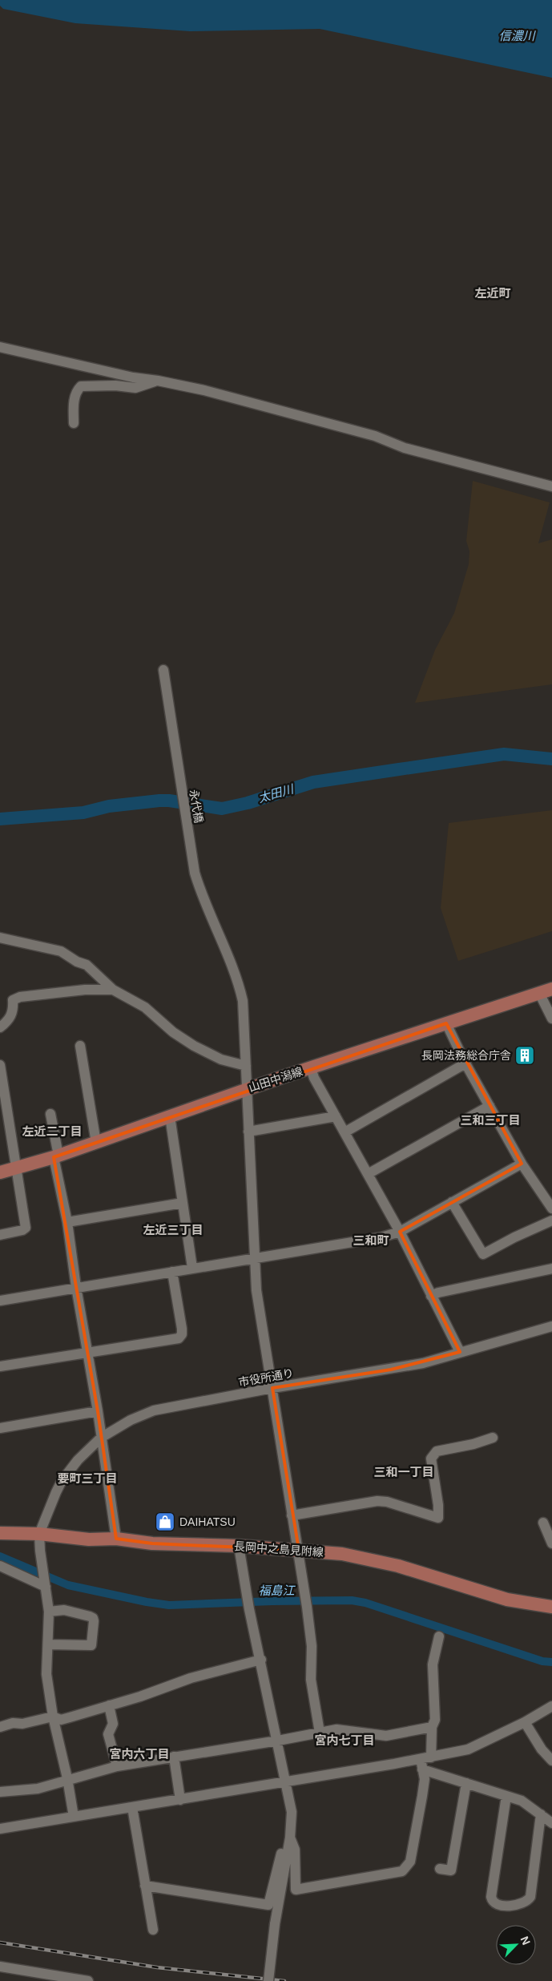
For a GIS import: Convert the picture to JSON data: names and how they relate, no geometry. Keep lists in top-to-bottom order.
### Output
{
  "streets": {
    "main road": ["山田中潟線", "長岡中之島見附線"],
    "street": ["永代橋", "市役所通り"]
  },
  "crossings": [
    ["永代橋", "山田中潟線"],
    ["永代橋", "市役所通り"],
    ["永代橋", "長岡中之島見附線"],
    ["市役所通り", "長岡中之島見附線"]
  ],
  "districts": [
    "左近町",
    "三和三丁目",
    "左近二丁目",
    "左近三丁目",
    "三和町",
    "三和一丁目",
    "要町三丁目",
    "宮内七丁目",
    "宮内六丁目"
  ],
  "water": ["信濃川", "太田川", "福島江"],
  "places": {
    "building": ["長岡法務総合庁舎"],
    "shop": ["DAIHATSU"]
  },
  "north": "top right"
}
